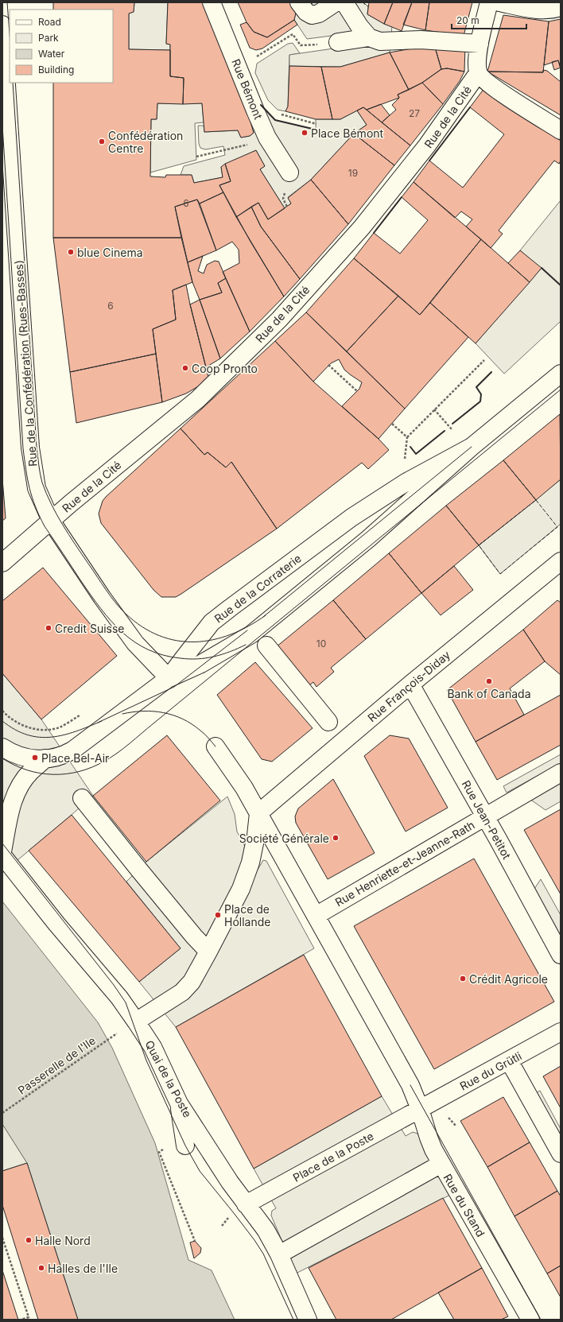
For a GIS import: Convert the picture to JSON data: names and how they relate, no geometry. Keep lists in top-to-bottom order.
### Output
{
  "streets": {
    "street": [
      "Rue Bémont",
      "Rue de la Cité",
      "Rue de la Confédération (Rues-Basses)",
      "Rue de la Corraterie",
      "Rue François-Diday",
      "Rue Jean-Petitot",
      "Rue Henriette-et-Jeanne-Rath",
      "Rue du Grütli",
      "Quai de la Poste",
      "Place de la Poste",
      "Rue du Stand"
    ],
    "path": ["Passerelle de l'Ile"]
  },
  "crossings": [
    ["Rue de la Cité", "Rue de la Confédération (Rues-Basses)"],
    ["Rue de la Confédération (Rues-Basses)", "Rue de la Corraterie"],
    ["Rue François-Diday", "Rue Jean-Petitot"],
    ["Rue François-Diday", "Rue du Stand"],
    ["Rue Jean-Petitot", "Rue Henriette-et-Jeanne-Rath"],
    ["Rue Henriette-et-Jeanne-Rath", "Rue du Stand"],
    ["Rue du Grütli", "Place de la Poste"],
    ["Rue du Grütli", "Rue du Stand"],
    ["Quai de la Poste", "Place de la Poste"],
    ["Place de la Poste", "Rue du Stand"]
  ],
  "places": [
    "Place Bémont",
    "Confédération Centre",
    "blue Cinema",
    "Coop Pronto",
    "Credit Suisse",
    "Bank of Canada",
    "Place Bel-Air",
    "Société Générale",
    "Place de Hollande",
    "Crédit Agricole",
    "Halle Nord",
    "Halles de l'Ile"
  ],
  "house_numbers": [
    "27",
    "19",
    "6",
    "6",
    "10"
  ],
  "legend": [
    "Road",
    "Park",
    "Water",
    "Building"
  ],
  "scale_bar": "20 m"
}
